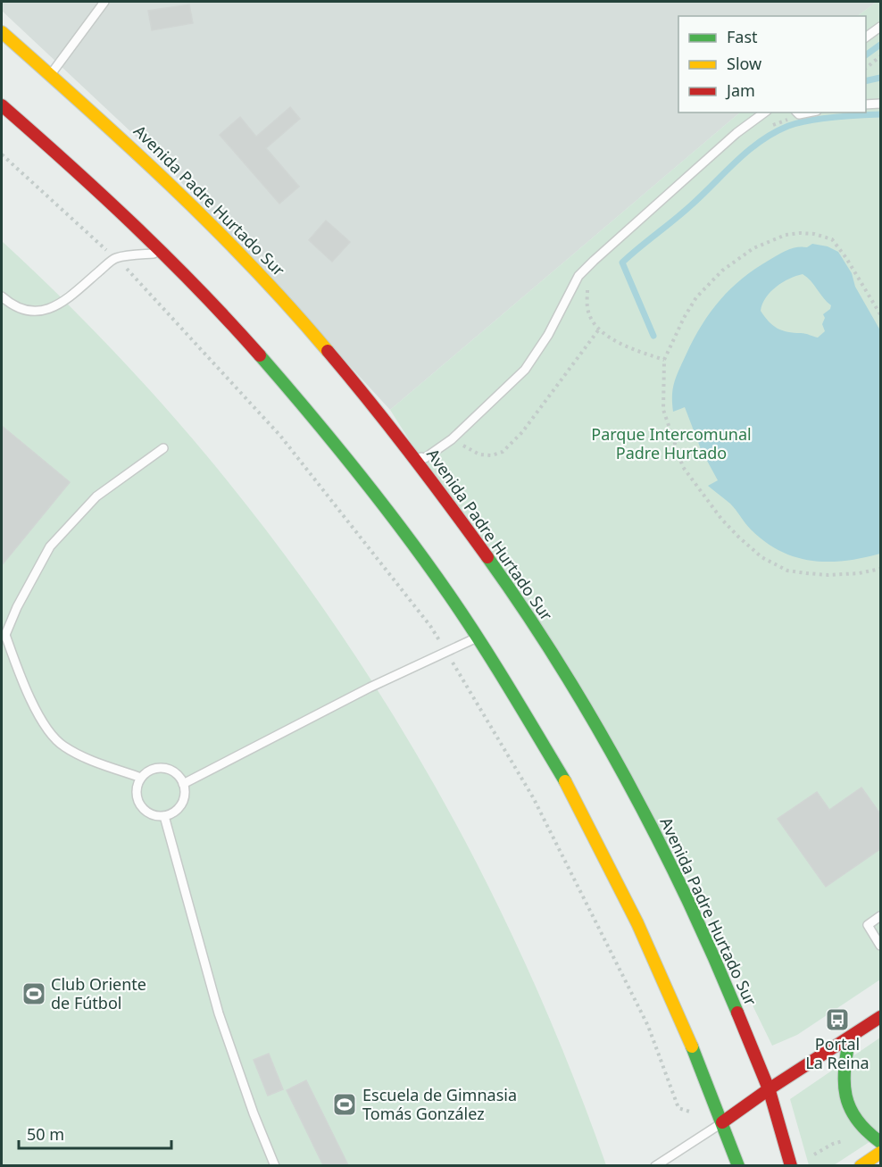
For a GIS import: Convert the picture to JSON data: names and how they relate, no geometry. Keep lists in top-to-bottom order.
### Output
{
  "streets": {
    "main road": ["Avenida Padre Hurtado Sur"]
  },
  "parks": ["Parque Intercomunal Padre Hurtado"],
  "places": {
    "sports": ["Club Oriente de Fútbol", "Escuela de Gimnasia Tomás González"],
    "bus stop": ["Portal La Reina"]
  },
  "legend": ["Fast", "Slow", "Jam"],
  "scale_bar": "50 m"
}
